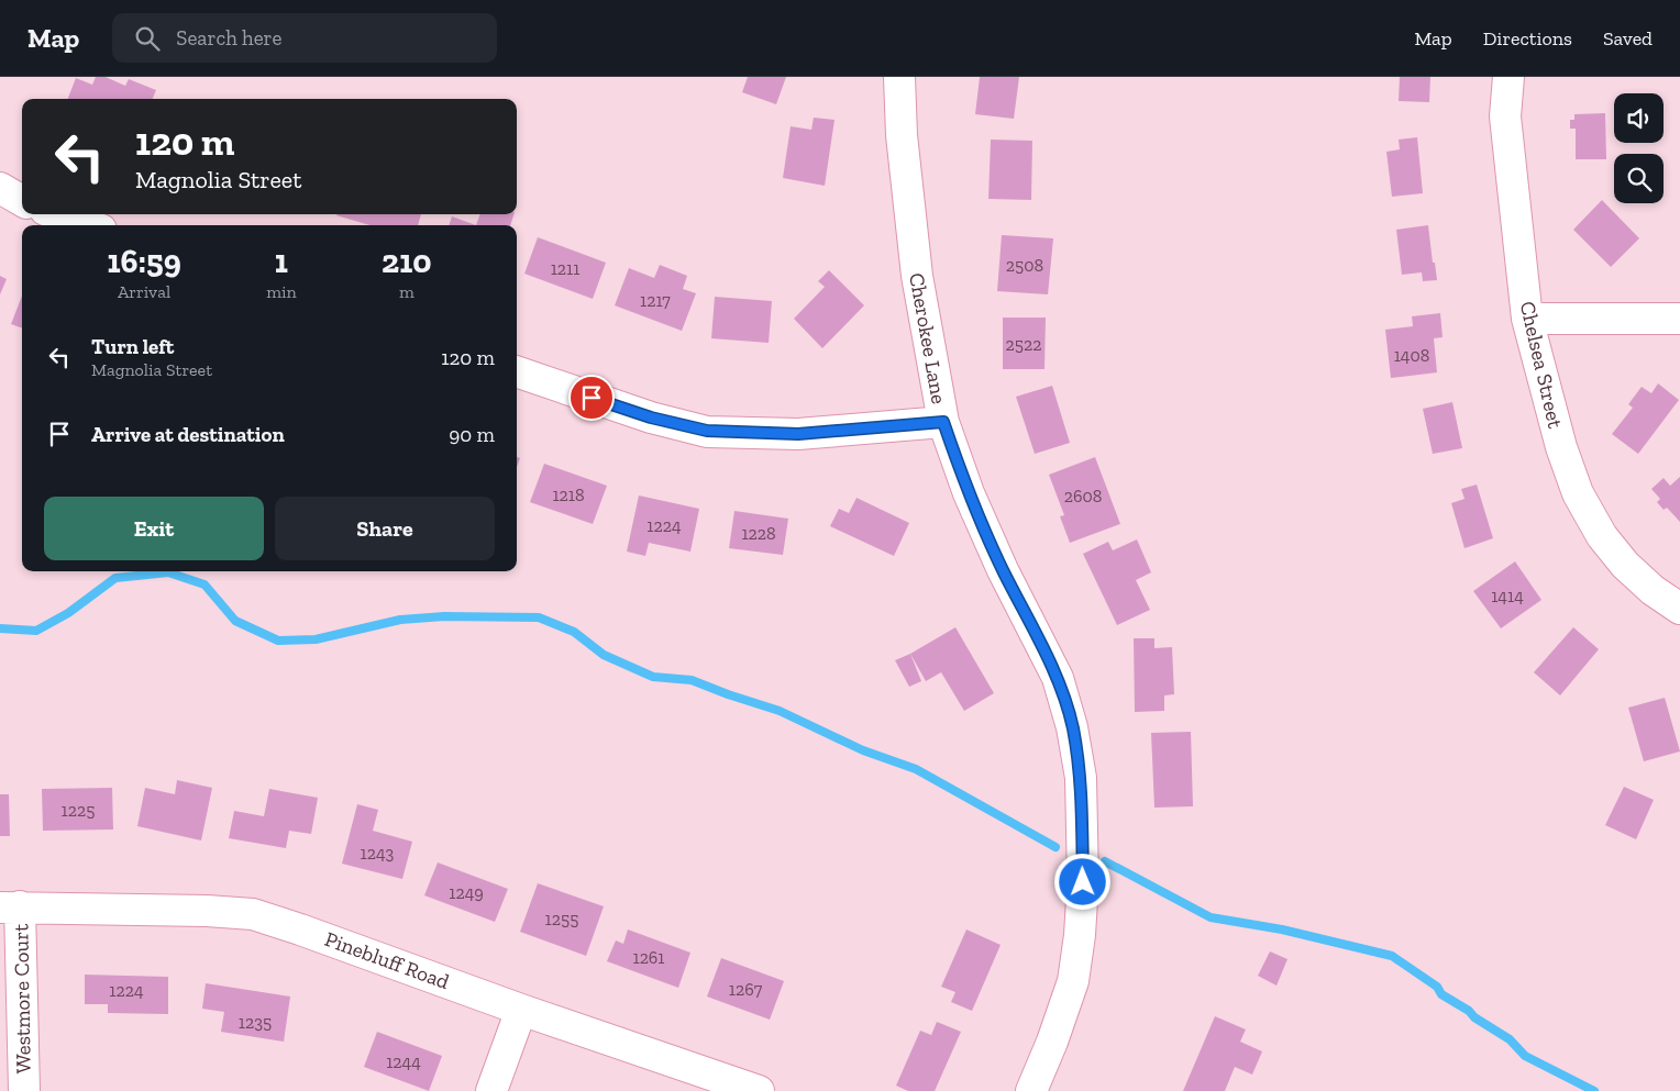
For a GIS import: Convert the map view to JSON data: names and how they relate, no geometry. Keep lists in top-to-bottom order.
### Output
{
  "streets": {
    "street": [
      "Cherokee Lane",
      "Chelsea Street",
      "Pinebluff Road",
      "Westmore Court"
    ]
  },
  "crossings": [
    ["Pinebluff Road", "Westmore Court"]
  ],
  "house_numbers": [
    "2508",
    "1211",
    "1217",
    "2522",
    "1408",
    "1218",
    "2608",
    "1224",
    "1228",
    "1414",
    "1225",
    "1243",
    "1249",
    "1255",
    "1261",
    "1267",
    "1224",
    "1235",
    "1244"
  ],
  "page": {
    "header": "Map",
    "search": "Search here",
    "nav": ["Map", "Directions", "Saved"],
    "turn": ["120 m", "Magnolia Street"],
    "eta": [
      "16:59",
      "Arrival",
      "1",
      "min",
      "210",
      "m"
    ],
    "list": [
      {
        "name": "Turn left",
        "note": "Magnolia Street",
        "value": "120 m"
      },
      {
        "name": "Arrive at destination",
        "value": "90 m"
      }
    ],
    "buttons": ["Exit", "Share"]
  }
}
